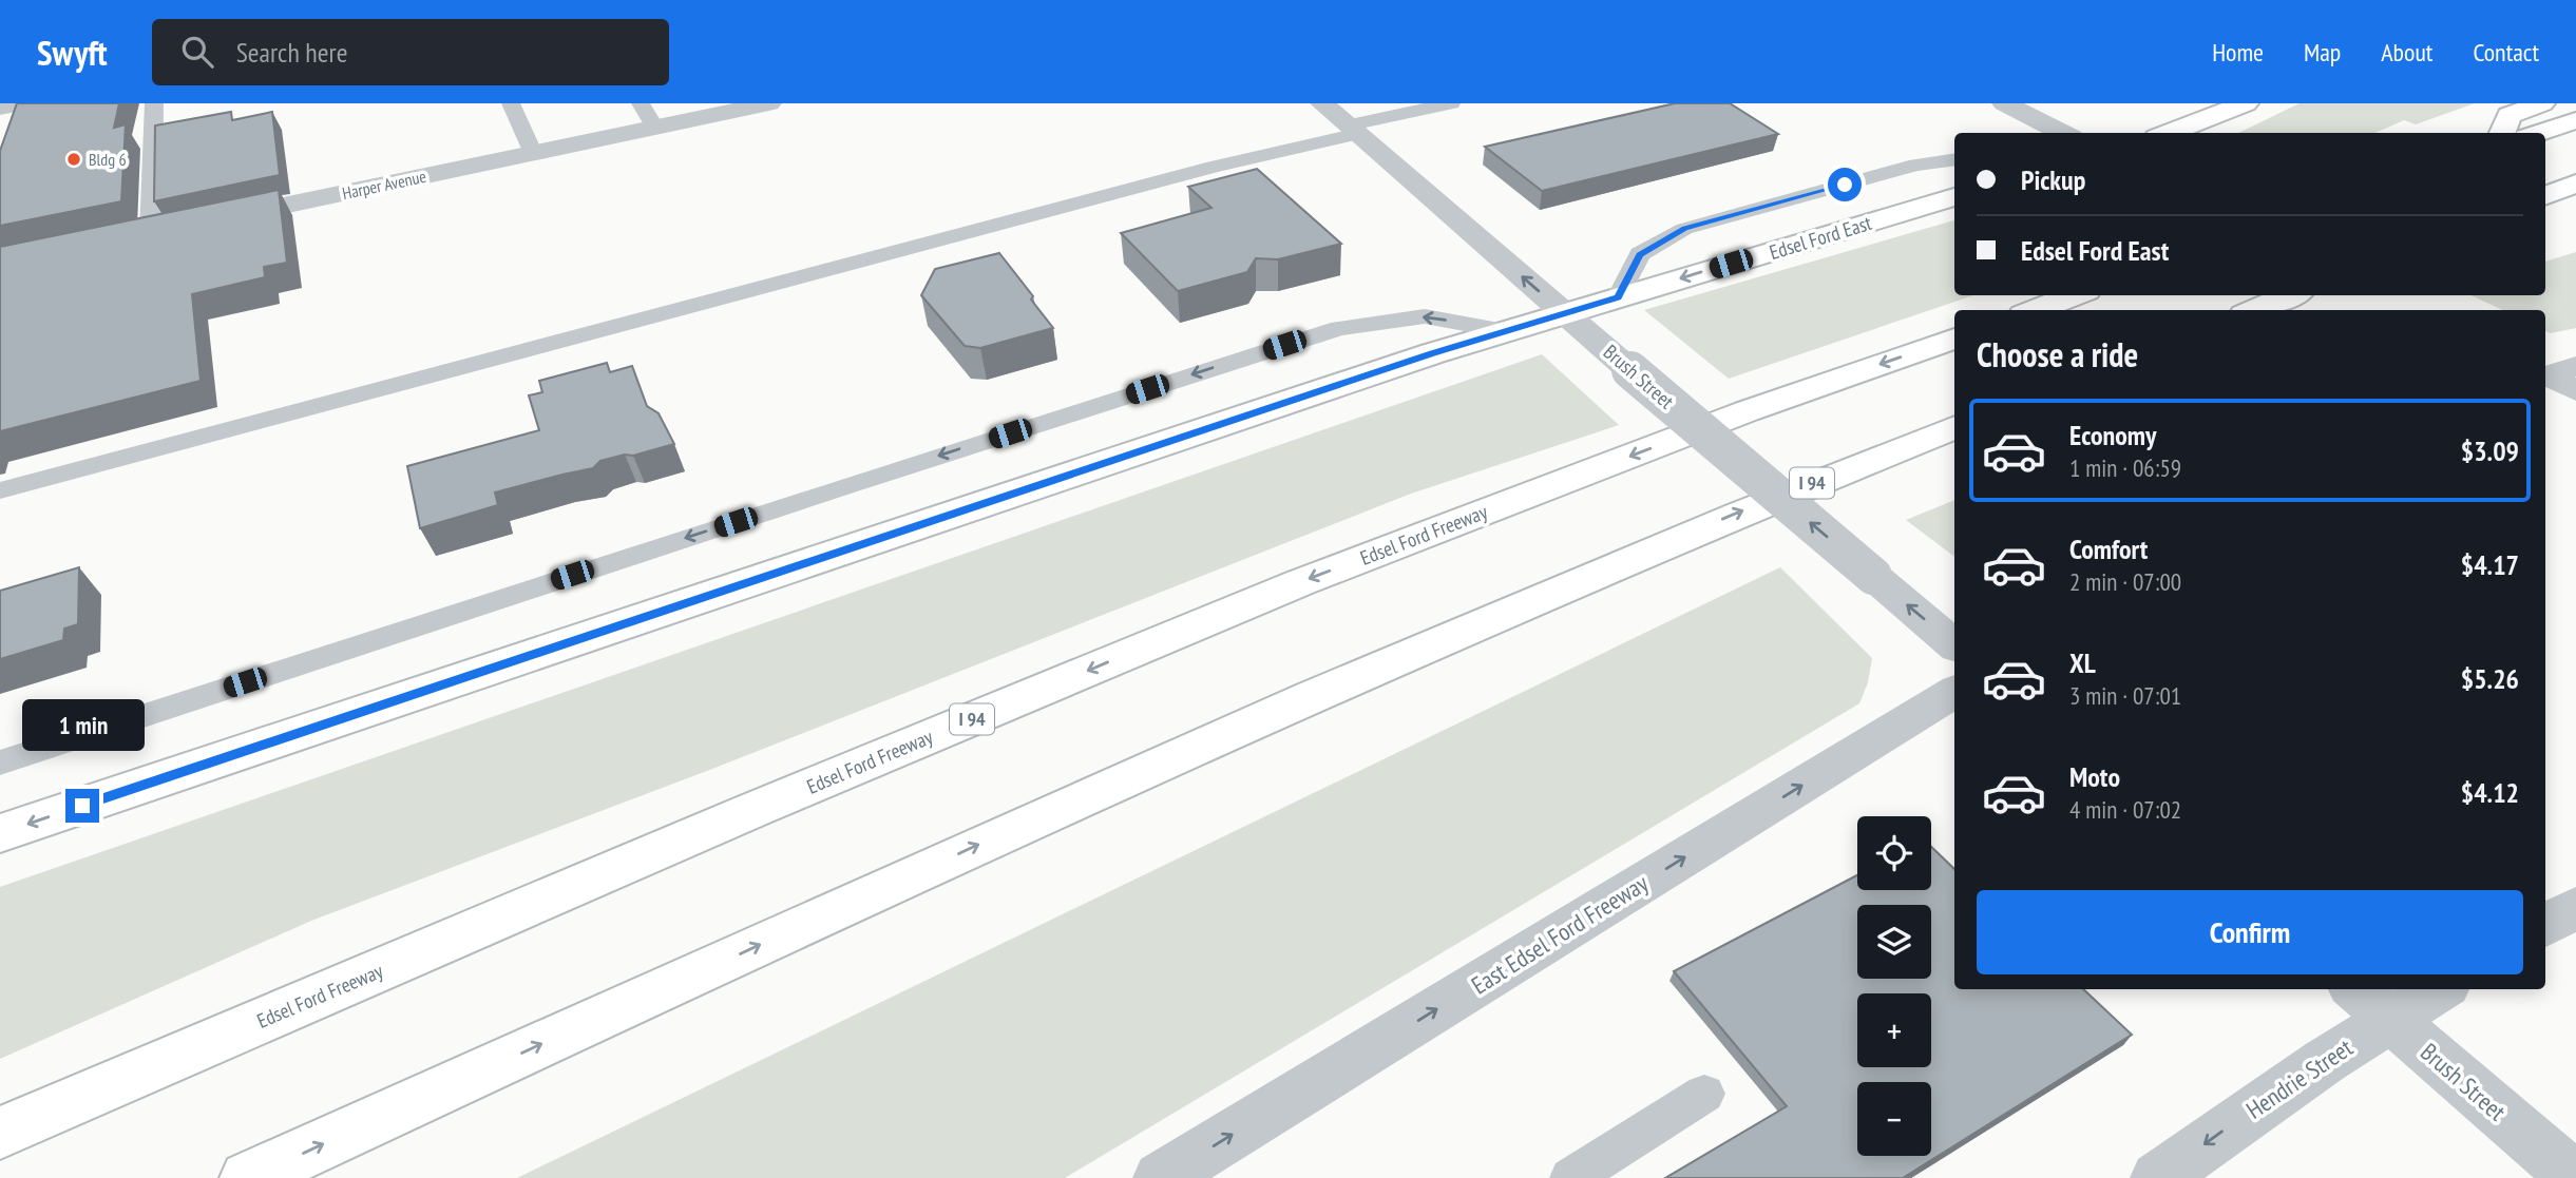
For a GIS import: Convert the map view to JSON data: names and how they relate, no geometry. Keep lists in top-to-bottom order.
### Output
{
  "streets": {
    "main road": ["Edsel Ford East", "I 94", "Edsel Ford Freeway"],
    "street": [
      "Harper Avenue",
      "Brush Street",
      "East Edsel Ford Freeway",
      "Hendrie Street"
    ]
  },
  "crossings": [
    ["Edsel Ford East", "Brush Street"],
    ["Brush Street", "Hendrie Street"]
  ],
  "one_way": ["Brush Street", "East Edsel Ford Freeway", "Hendrie Street"],
  "places": ["Bldg 6"],
  "page": {
    "header": "Swyft",
    "search": "Search here",
    "nav": [
      "Home",
      "Map",
      "About",
      "Contact"
    ],
    "banner": ["Pickup", "Edsel Ford East"],
    "heading": "Choose a ride",
    "list": [
      {
        "name": "Economy",
        "note": "1 min · 06:59",
        "value": "$3.09"
      },
      {
        "name": "Comfort",
        "note": "2 min · 07:00",
        "value": "$4.17"
      },
      {
        "name": "XL",
        "note": "3 min · 07:01",
        "value": "$5.26"
      },
      {
        "name": "Moto",
        "note": "4 min · 07:02",
        "value": "$4.12"
      }
    ],
    "bubble": "1 min",
    "map_buttons": ["+", "−"],
    "buttons": "Confirm"
  }
}
